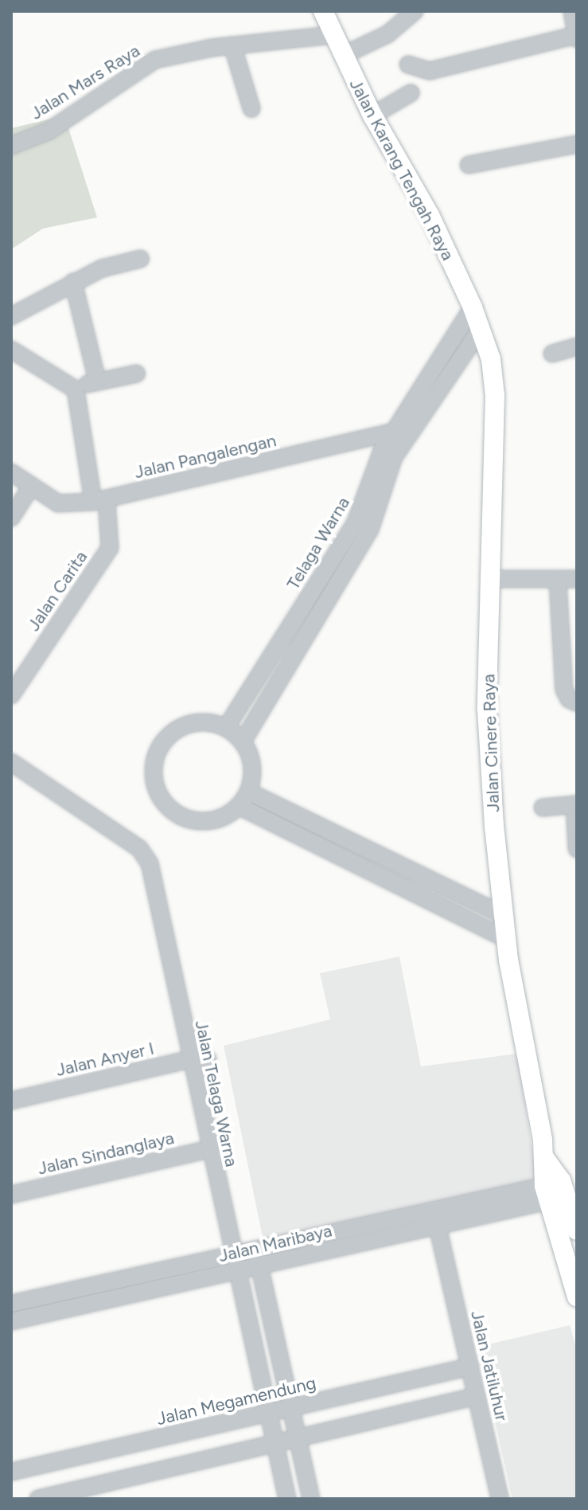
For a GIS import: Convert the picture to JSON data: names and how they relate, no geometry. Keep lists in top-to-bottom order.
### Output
{
  "streets": {
    "main road": ["Jalan Karang Tengah Raya", "Jalan Cinere Raya"],
    "street": [
      "Jalan Mars Raya",
      "Jalan Pangalengan",
      "Telaga Warna",
      "Jalan Carita",
      "Jalan Anyer I",
      "Jalan Telaga Warna",
      "Jalan Sindanglaya",
      "Jalan Maribaya",
      "Jalan Jatiluhur",
      "Jalan Megamendung"
    ]
  },
  "crossings": [
    ["Jalan Mars Raya", "Jalan Karang Tengah Raya"],
    ["Jalan Karang Tengah Raya", "Telaga Warna"],
    ["Jalan Karang Tengah Raya", "Jalan Cinere Raya"],
    ["Jalan Pangalengan", "Telaga Warna"],
    ["Jalan Pangalengan", "Jalan Carita"],
    ["Telaga Warna", "Jalan Cinere Raya"],
    ["Jalan Cinere Raya", "Jalan Maribaya"],
    ["Jalan Anyer I", "Jalan Telaga Warna"],
    ["Jalan Telaga Warna", "Jalan Sindanglaya"],
    ["Jalan Telaga Warna", "Jalan Maribaya"],
    ["Jalan Telaga Warna", "Jalan Megamendung"],
    ["Jalan Maribaya", "Jalan Jatiluhur"],
    ["Jalan Jatiluhur", "Jalan Megamendung"]
  ]
}
